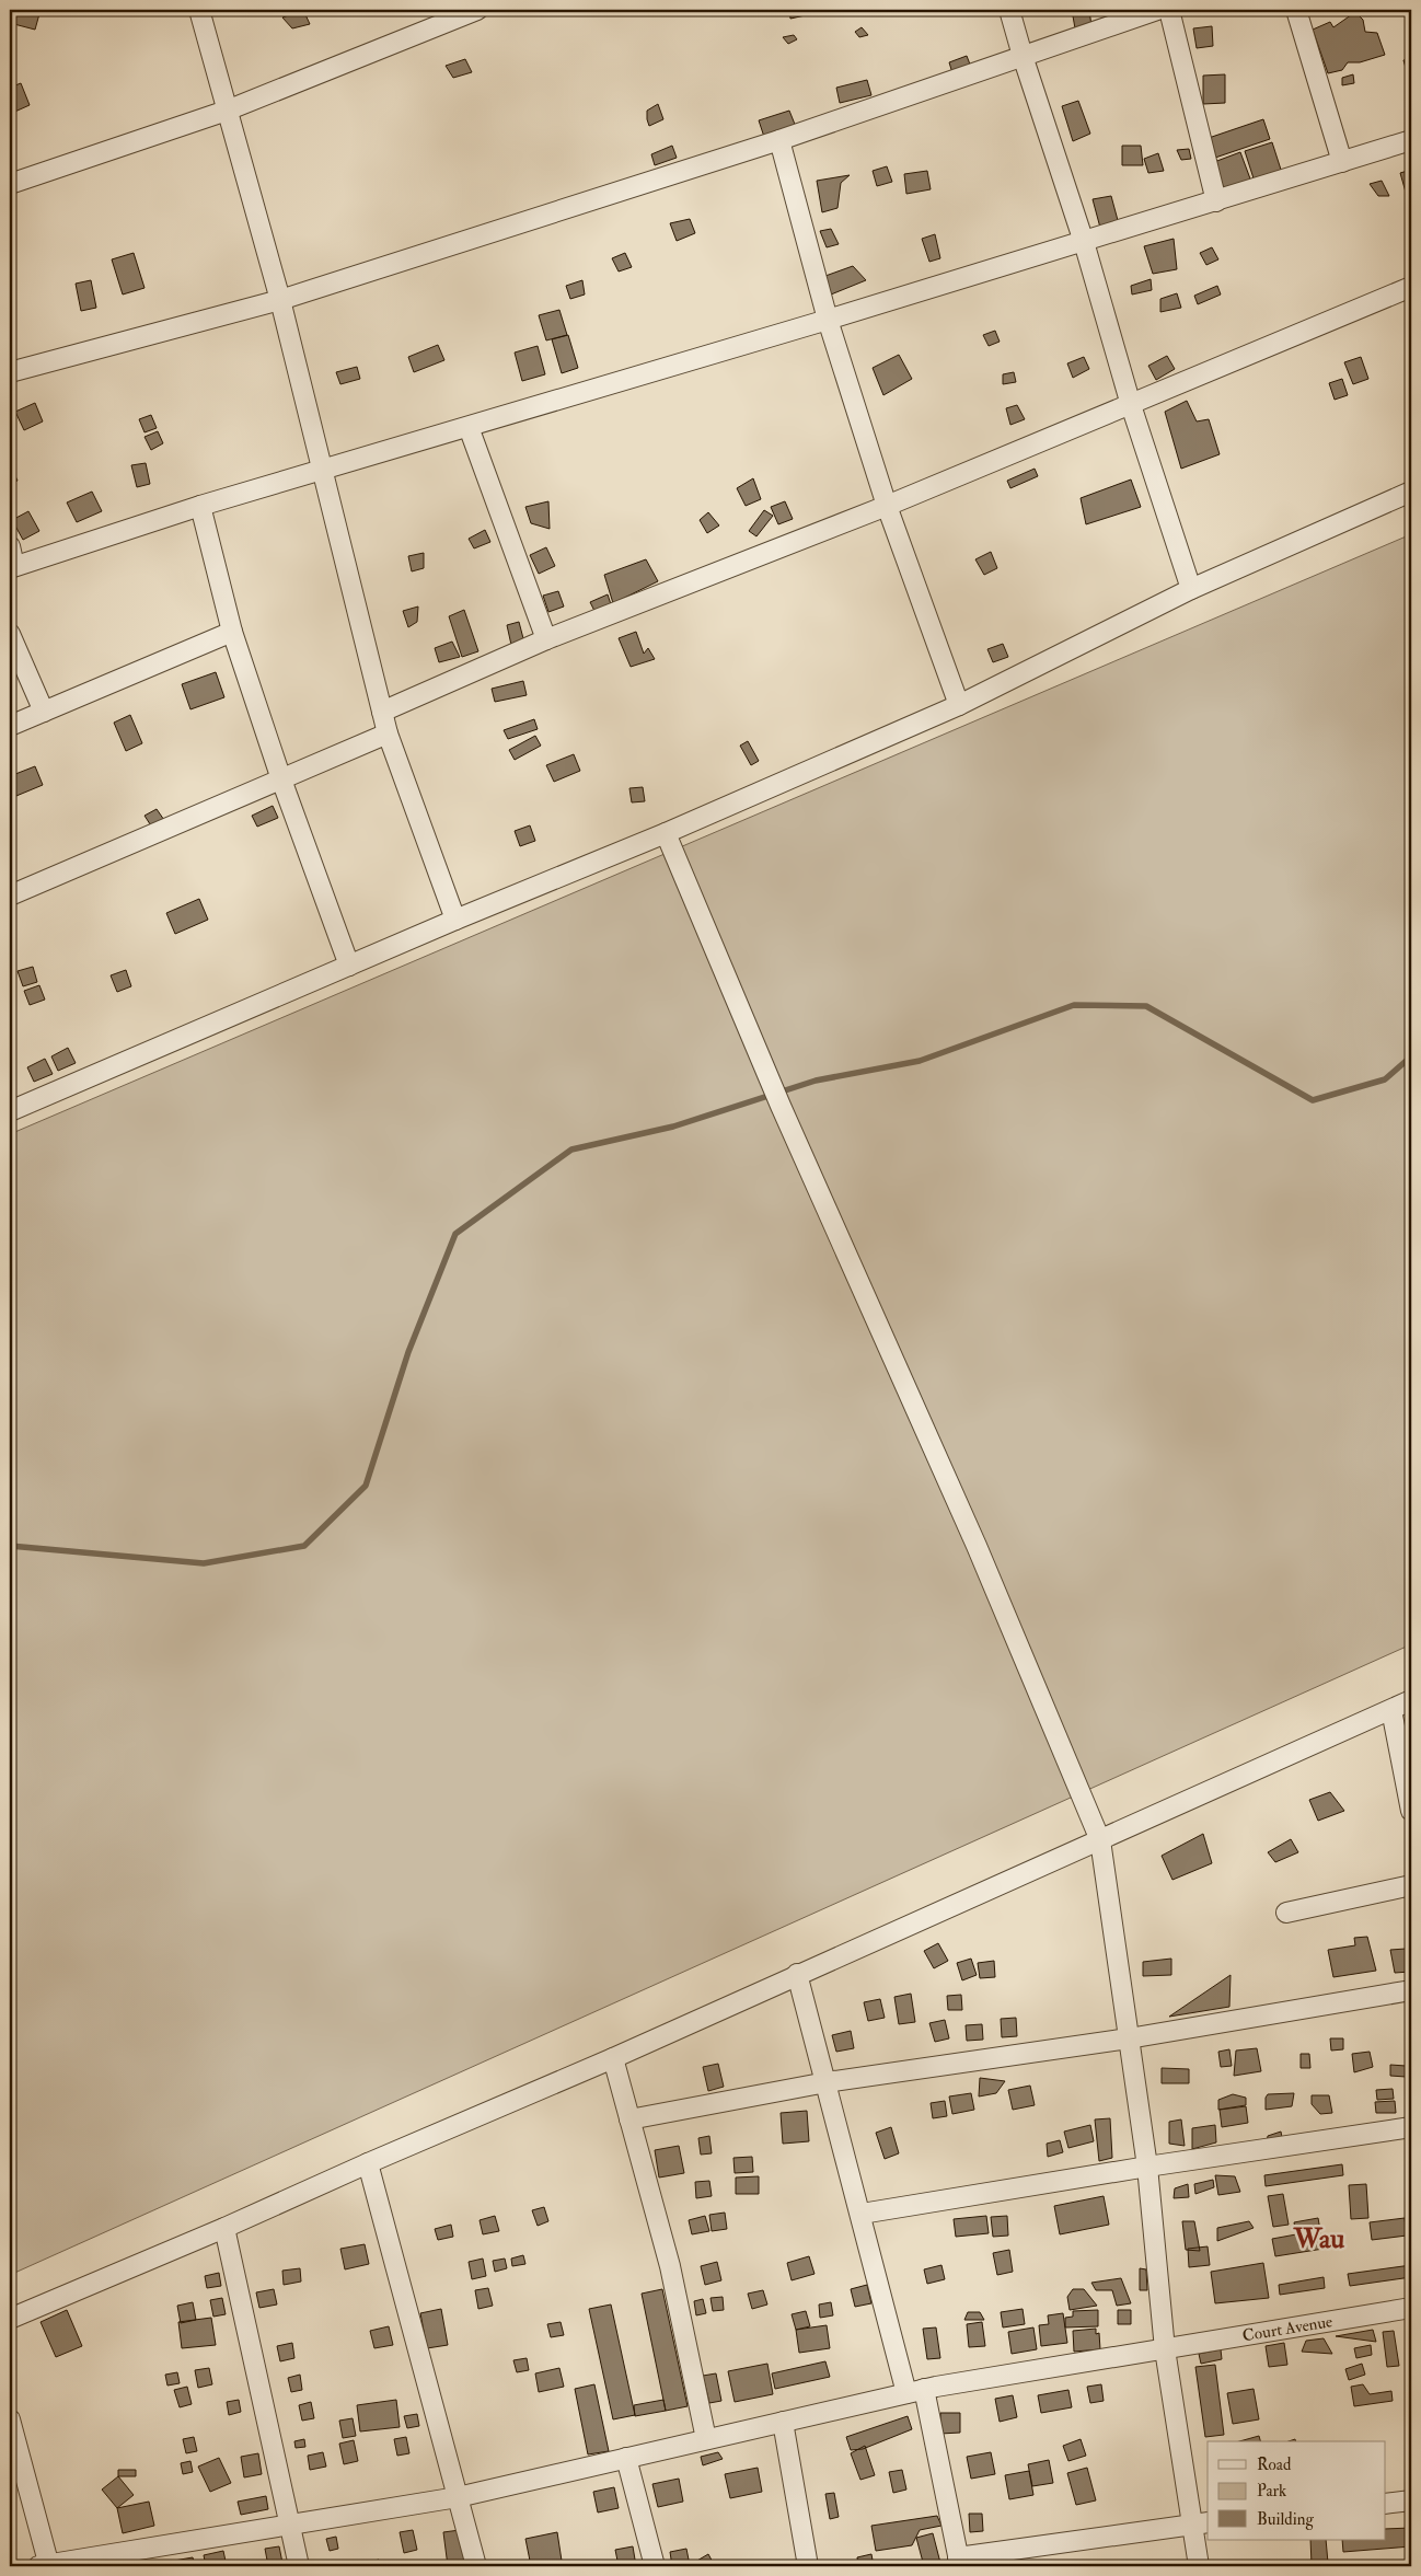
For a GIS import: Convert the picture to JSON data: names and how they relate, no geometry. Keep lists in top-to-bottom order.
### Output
{
  "streets": {
    "street": ["Court Avenue"]
  },
  "districts": ["Wau"],
  "legend": ["Road", "Park", "Building"]
}
